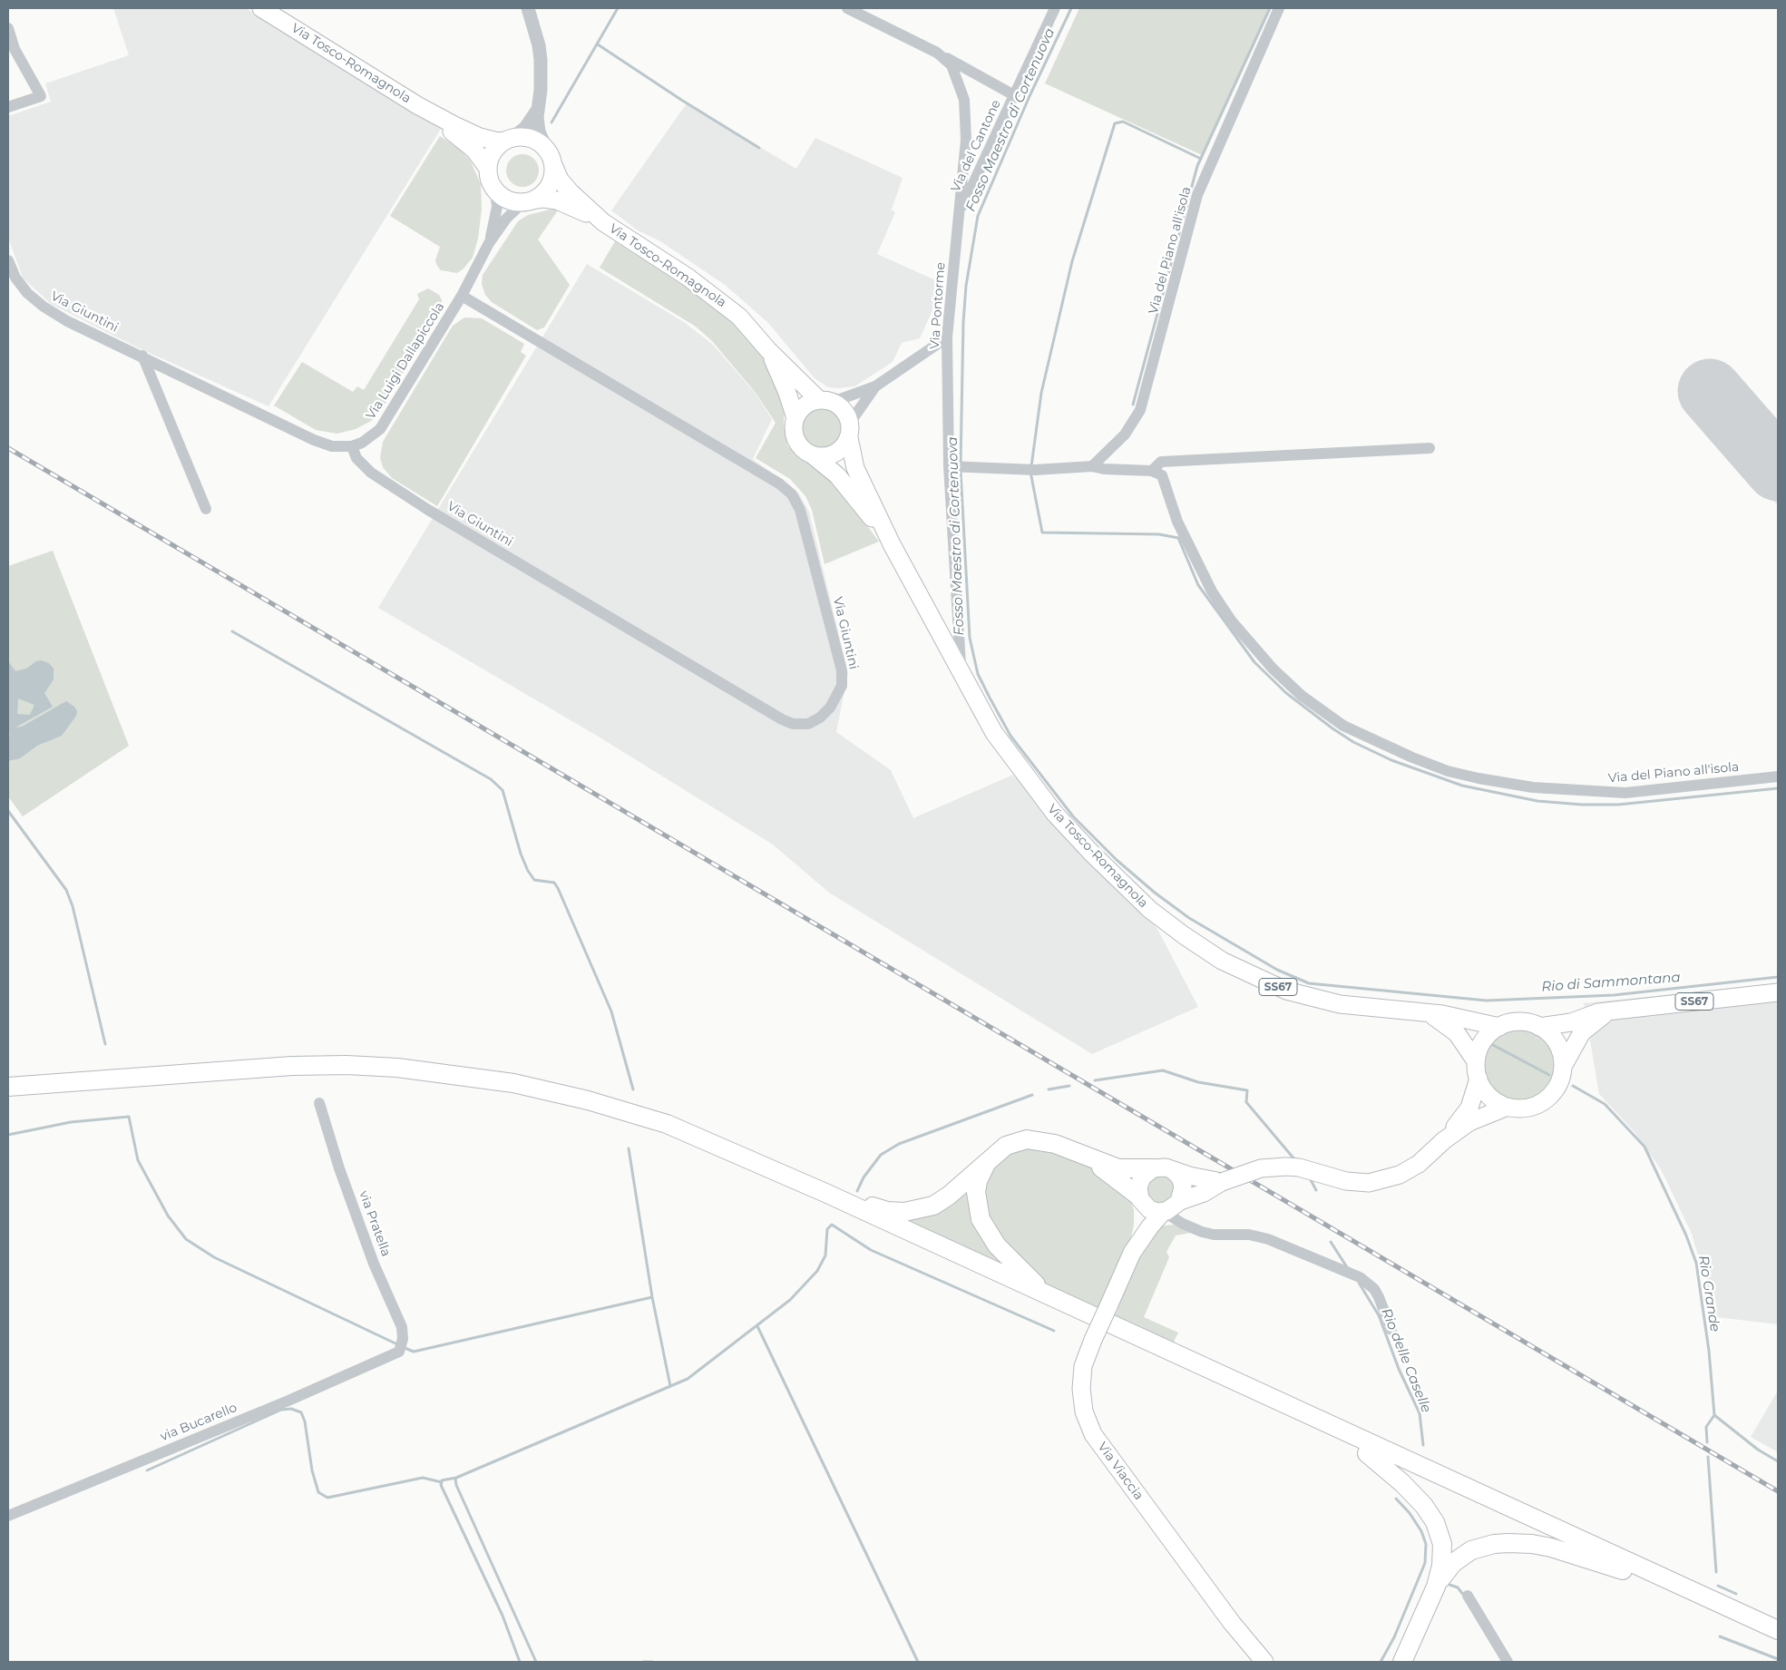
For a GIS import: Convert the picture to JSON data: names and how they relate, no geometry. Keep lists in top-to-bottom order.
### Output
{
  "streets": {
    "main road": ["Via Tosco-Romagnola", "SS67", "Via Viaccia"],
    "street": [
      "Via del Cantone",
      "Via del Piano all'isola",
      "Via Pontorme",
      "Via Giuntini",
      "Via Luigi Dallapiccola",
      "via Pratella",
      "via Bucarello"
    ]
  },
  "crossings": [
    ["Via Tosco-Romagnola", "Via Pontorme"],
    ["Via Tosco-Romagnola", "Via Luigi Dallapiccola"],
    ["Via Tosco-Romagnola", "SS67"],
    ["Via del Cantone", "Via Pontorme"],
    ["Via Giuntini", "Via Luigi Dallapiccola"],
    ["via Pratella", "via Bucarello"]
  ],
  "water": [
    "Fosso Maestro di Cortenuova",
    "Rio di Sammontana",
    "Rio Grande",
    "Rio delle Caselle"
  ]
}
